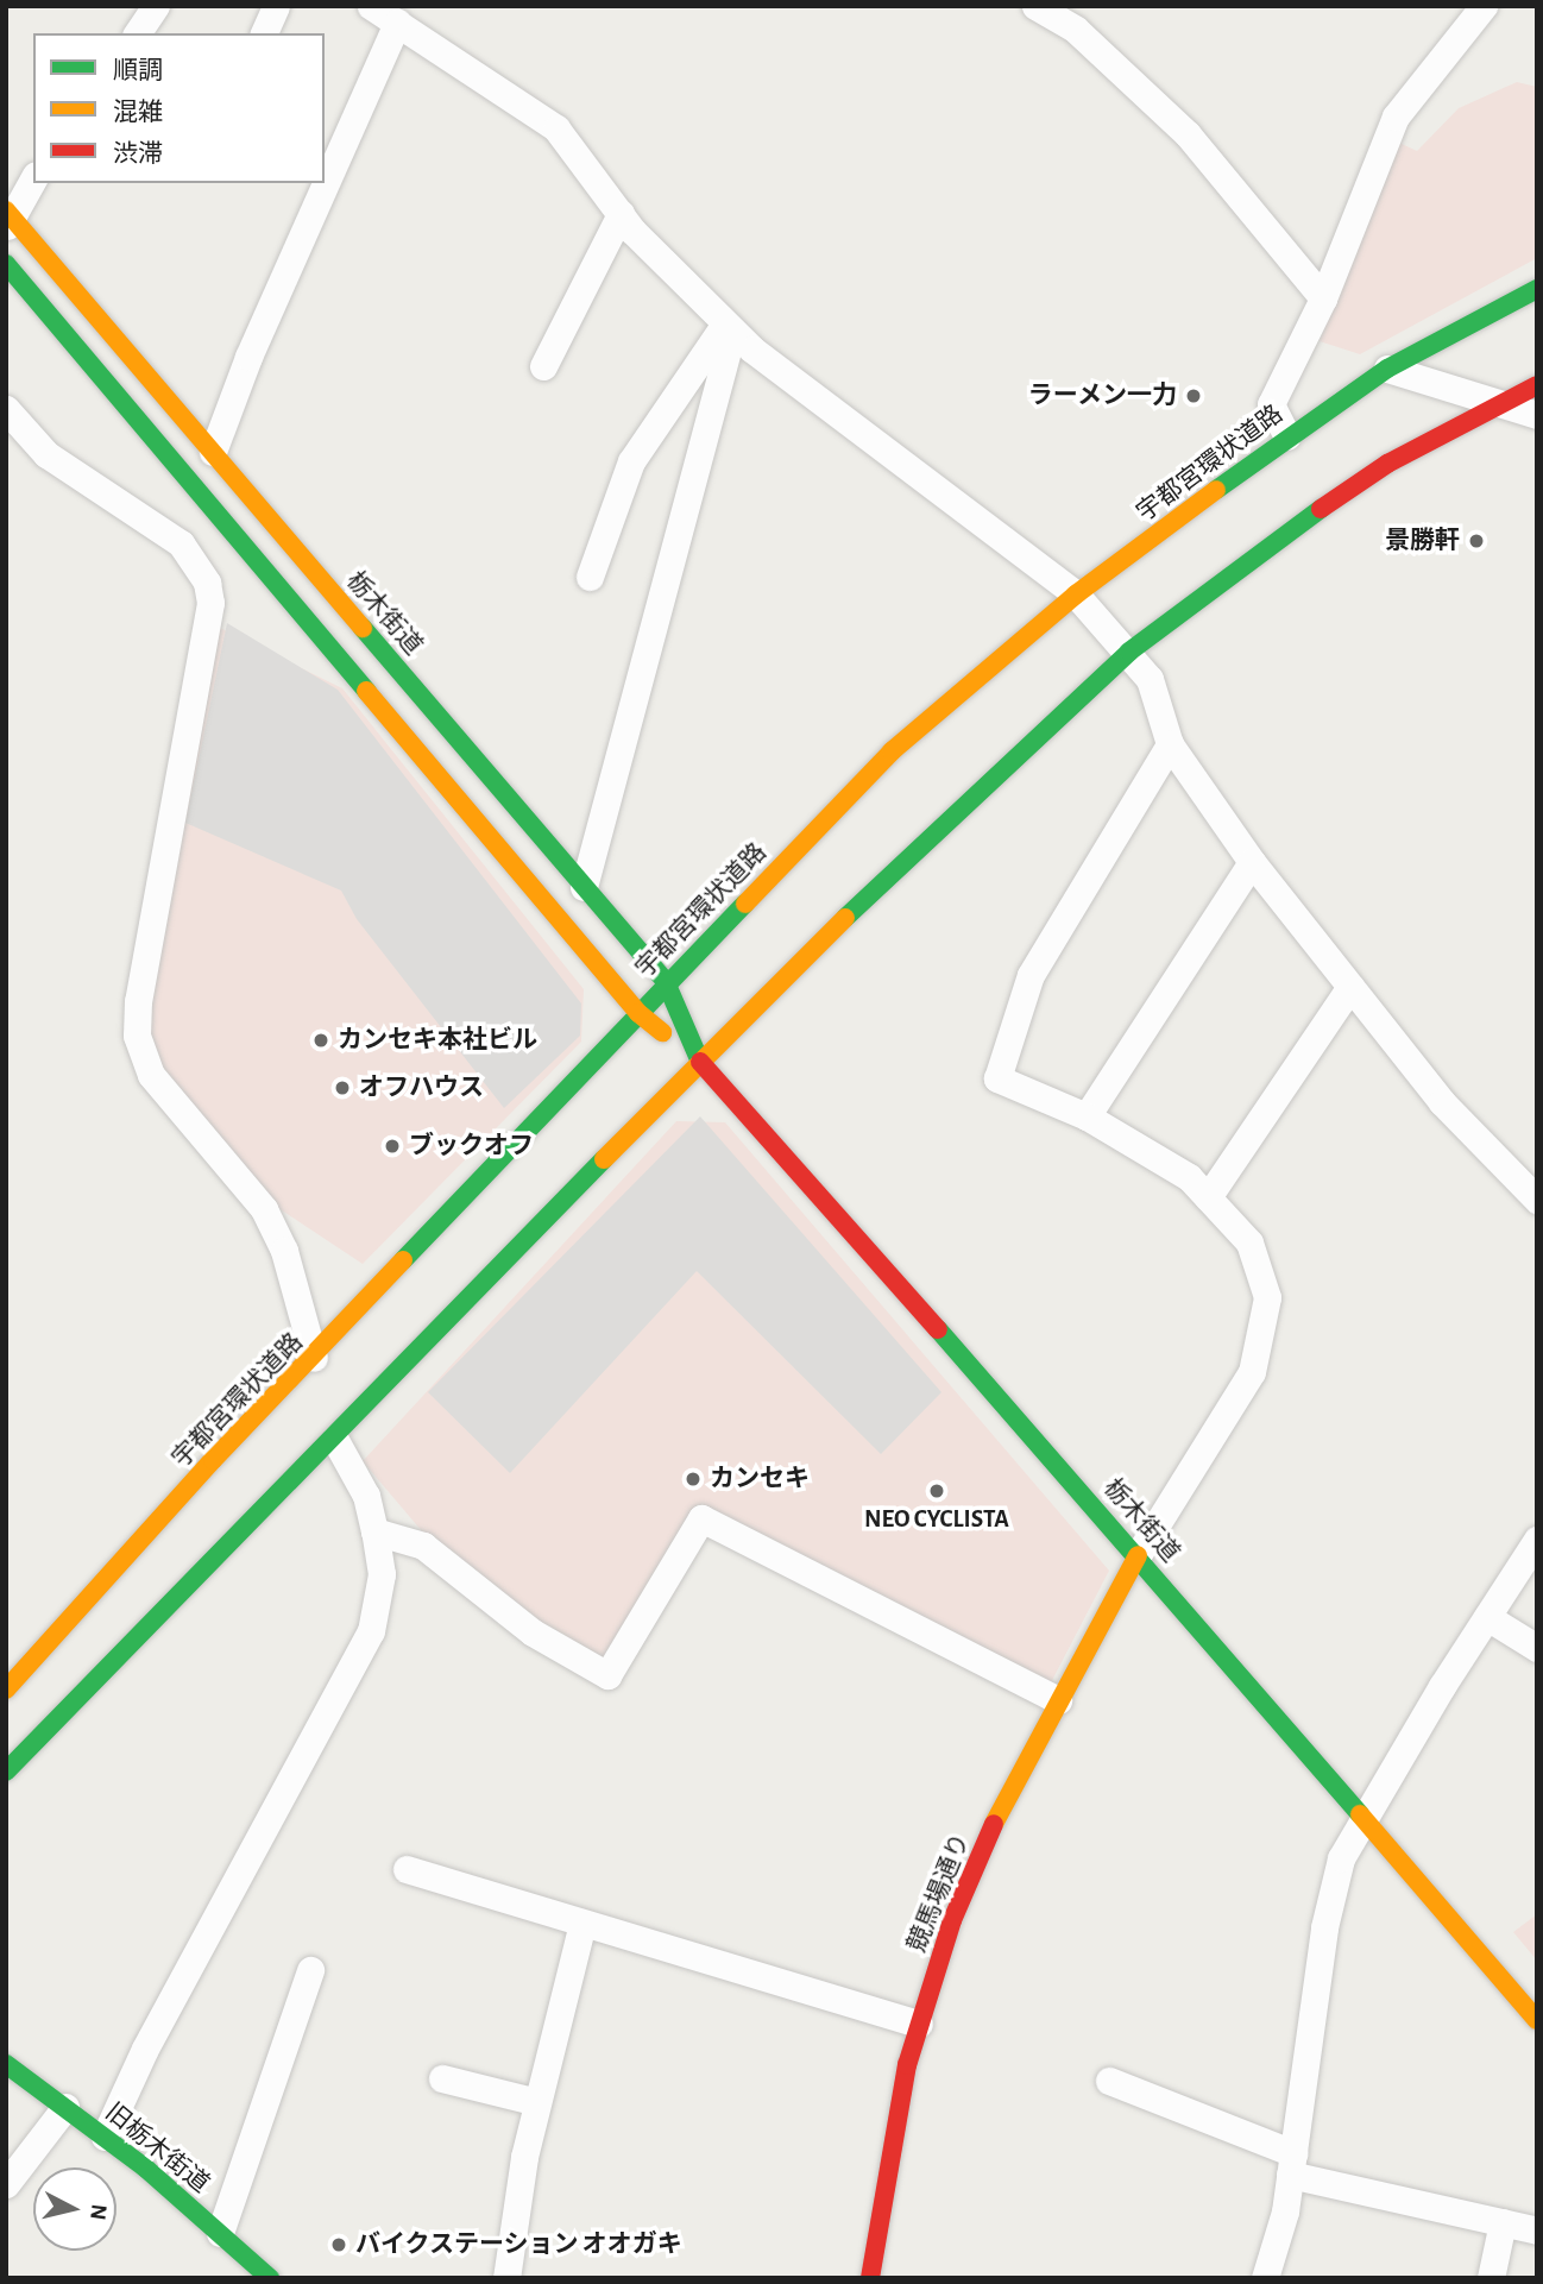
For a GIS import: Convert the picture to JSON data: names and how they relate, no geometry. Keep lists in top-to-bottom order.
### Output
{
  "streets": {
    "main road": [
      "宇都宮環状道路",
      "栃木街道",
      "競馬場通り",
      "旧栃木街道"
    ]
  },
  "crossings": [
    ["宇都宮環状道路", "栃木街道"],
    ["栃木街道", "競馬場通り"]
  ],
  "places": [
    "ラーメン一力",
    "景勝軒",
    "カンセキ本社ビル",
    "オフハウス",
    "ブックオフ",
    "カンセキ",
    "NEO CYCLISTA",
    "バイクステーション オオガキ"
  ],
  "legend": ["順調", "混雑", "渋滞"],
  "north": "right"
}
